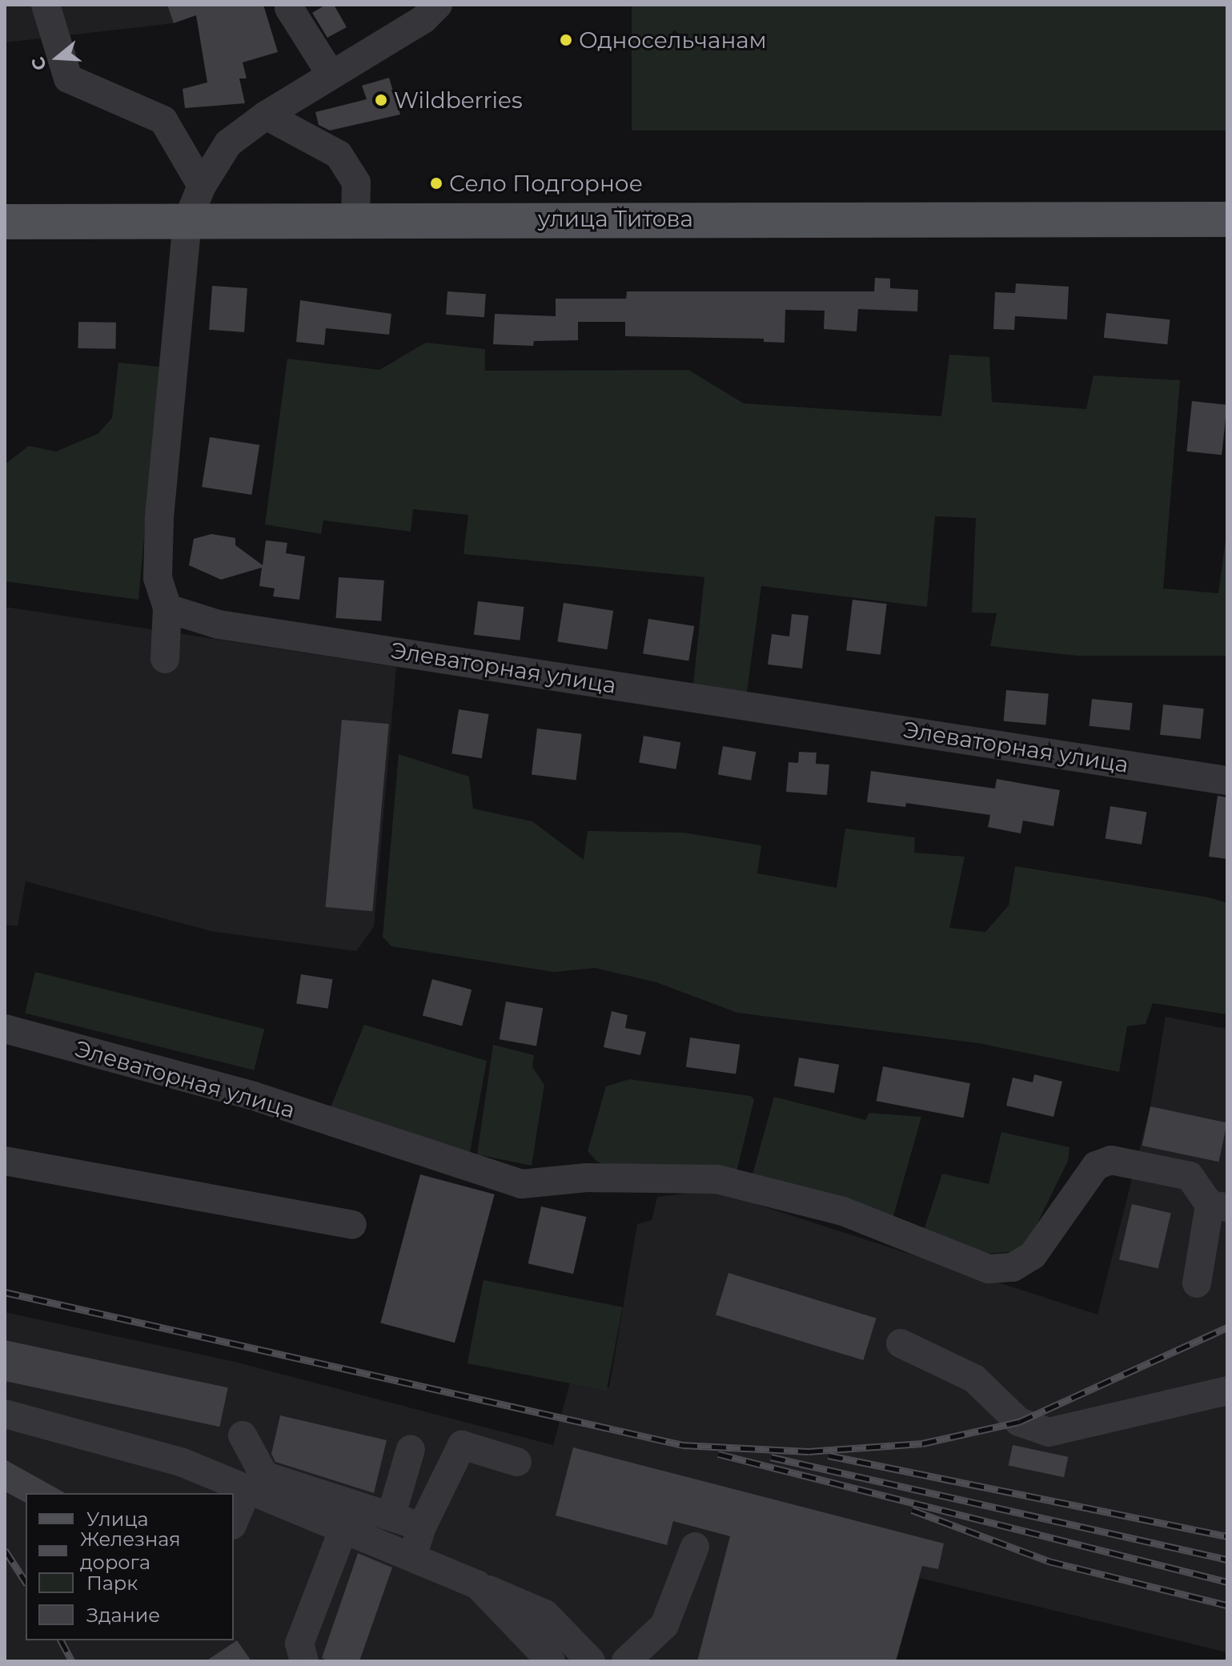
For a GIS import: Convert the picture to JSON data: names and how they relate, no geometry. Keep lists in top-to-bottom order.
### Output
{
  "streets": {
    "main road": ["улица Титова"],
    "street": ["Элеваторная улица"]
  },
  "places": ["Односельчанам", "Wildberries", "Село Подгорное"],
  "legend": [
    "Улица",
    "Железная дорога",
    "Парк",
    "Здание"
  ],
  "north": "left"
}
